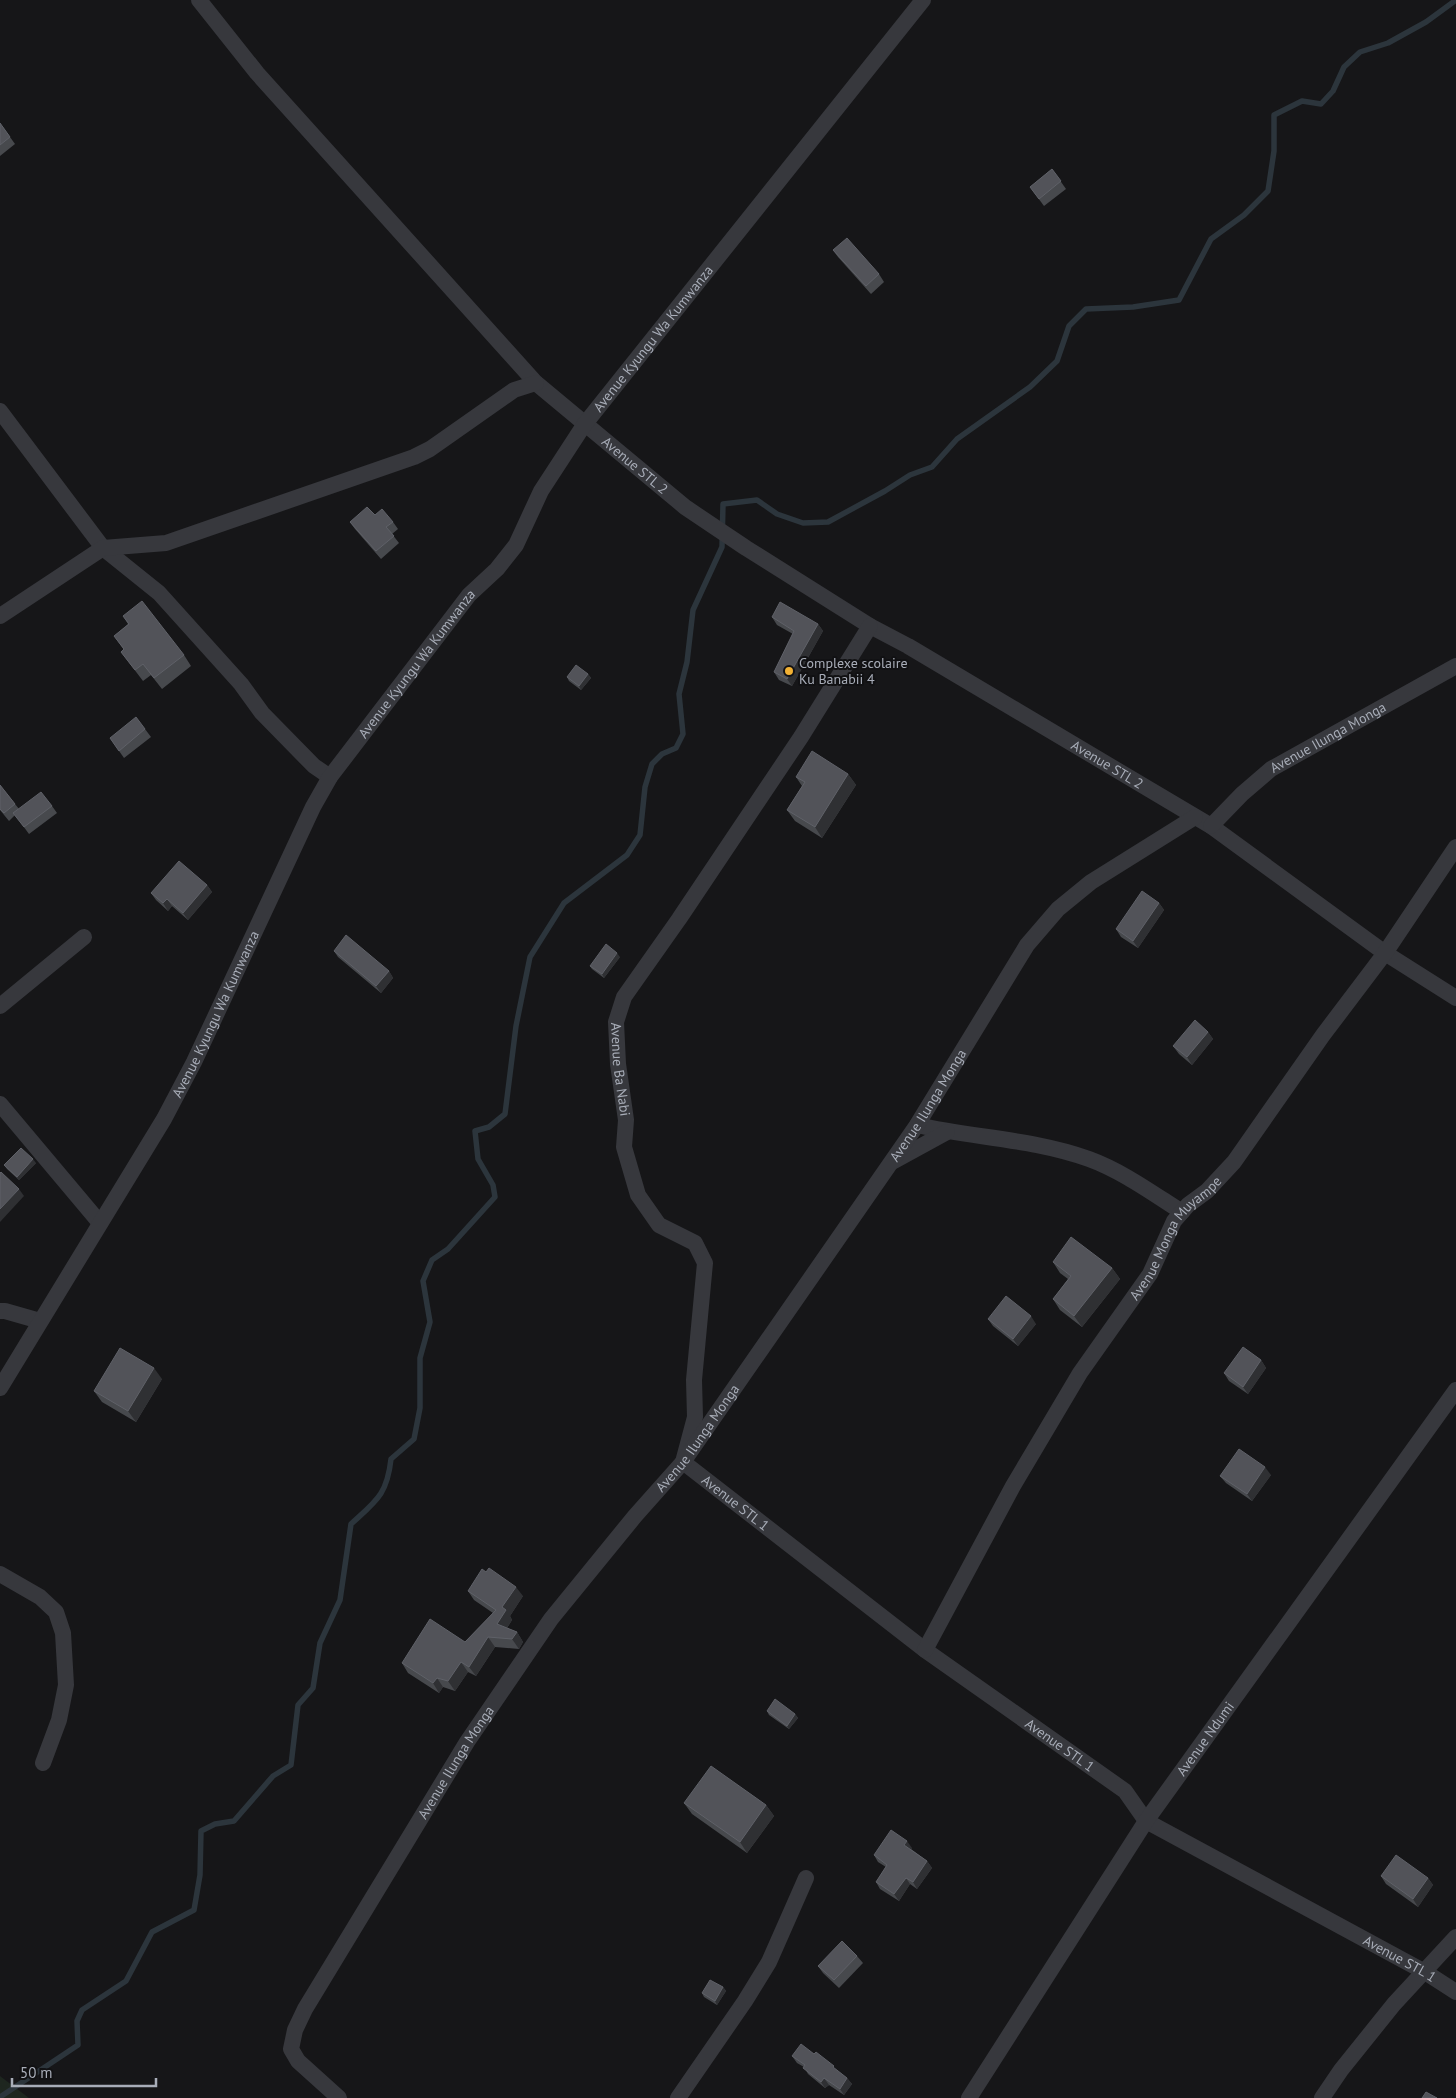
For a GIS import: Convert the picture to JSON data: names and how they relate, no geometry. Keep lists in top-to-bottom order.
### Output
{
  "streets": {
    "street": [
      "Avenue Kyungu Wa Kumwanza",
      "Avenue STL 2",
      "Avenue Ilunga Monga",
      "Avenue Ba Nabi",
      "Avenue Monga Muyampe",
      "Avenue STL 1",
      "Avenue Ndumi"
    ]
  },
  "crossings": [
    ["Avenue Kyungu Wa Kumwanza", "Avenue STL 2"],
    ["Avenue STL 2", "Avenue Ilunga Monga"],
    ["Avenue STL 2", "Avenue Ba Nabi"],
    ["Avenue STL 2", "Avenue Monga Muyampe"],
    ["Avenue Ilunga Monga", "Avenue Ba Nabi"],
    ["Avenue Ilunga Monga", "Avenue STL 1"],
    ["Avenue Ba Nabi", "Avenue STL 1"],
    ["Avenue Monga Muyampe", "Avenue STL 1"],
    ["Avenue STL 1", "Avenue Ndumi"]
  ],
  "places": ["Complexe scolaire Ku Banabii 4"],
  "scale_bar": "50 m"
}
